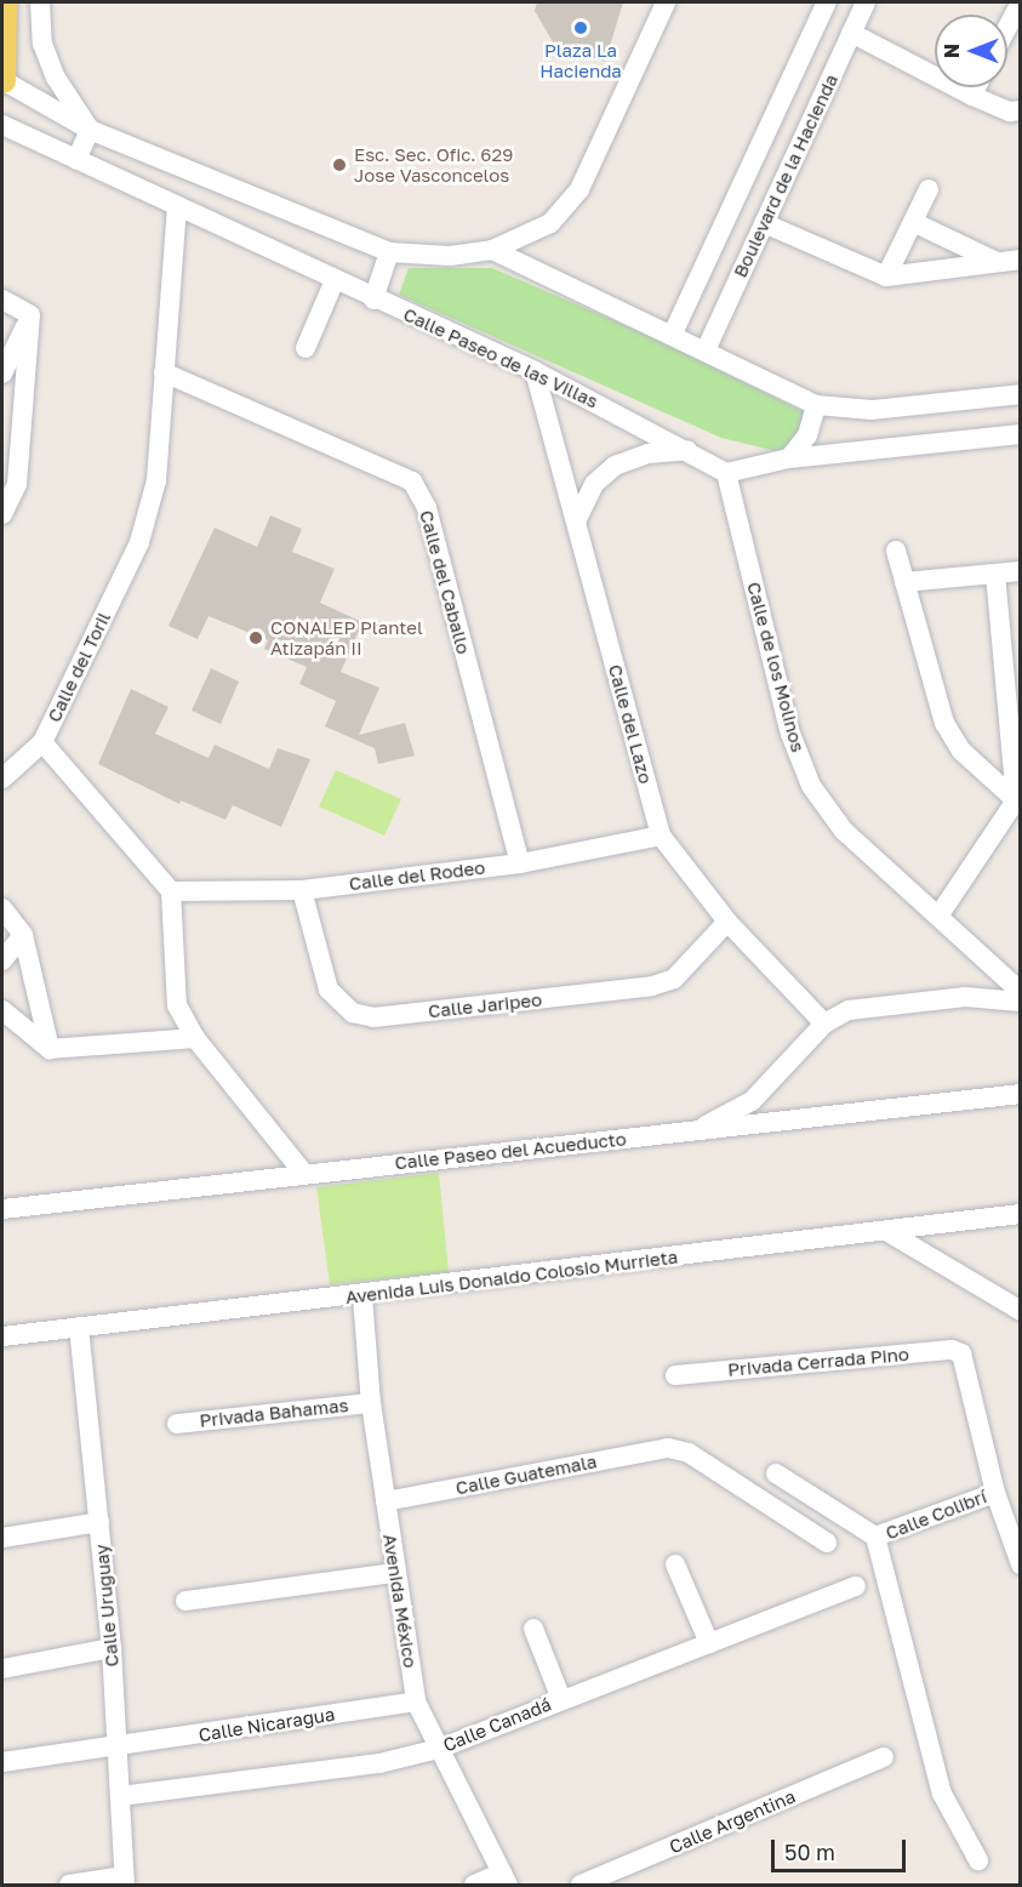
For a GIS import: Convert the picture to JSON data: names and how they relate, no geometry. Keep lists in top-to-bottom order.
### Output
{
  "streets": {
    "street": [
      "Boulevard de la Hacienda",
      "Calle Paseo de las Villas",
      "Calle del Caballo",
      "Calle del Toril",
      "Calle de los Molinos",
      "Calle del Lazo",
      "Calle del Rodeo",
      "Calle Jaripeo",
      "Calle Paseo del Acueducto",
      "Avenida Luis Donaldo Colosio Murrieta",
      "Privada Cerrada Pino",
      "Privada Bahamas",
      "Calle Guatemala",
      "Calle Colibrí",
      "Avenida México",
      "Calle Uruguay",
      "Calle Nicaragua",
      "Calle Canadá",
      "Calle Argentina"
    ]
  },
  "crossings": [
    ["Calle Paseo de las Villas", "Calle del Toril"],
    ["Calle Paseo de las Villas", "Calle de los Molinos"],
    ["Calle Paseo de las Villas", "Calle del Lazo"],
    ["Calle del Caballo", "Calle del Toril"],
    ["Calle del Caballo", "Calle del Rodeo"],
    ["Calle del Toril", "Calle del Rodeo"],
    ["Calle del Lazo", "Calle del Rodeo"],
    ["Calle del Lazo", "Calle Jaripeo"],
    ["Calle del Rodeo", "Calle Jaripeo"],
    ["Avenida Luis Donaldo Colosio Murrieta", "Avenida México"],
    ["Avenida Luis Donaldo Colosio Murrieta", "Calle Uruguay"],
    ["Privada Cerrada Pino", "Calle Colibrí"],
    ["Privada Bahamas", "Avenida México"],
    ["Calle Guatemala", "Avenida México"],
    ["Avenida México", "Calle Nicaragua"],
    ["Avenida México", "Calle Canadá"],
    ["Calle Uruguay", "Calle Nicaragua"],
    ["Calle Uruguay", "Calle Canadá"]
  ],
  "places": ["Plaza La Hacienda", "Esc. Sec. Ofic. 629 Jose Vasconcelos", "CONALEP Plantel Atizapán II"],
  "scale_bar": "50 m",
  "north": "left"
}
